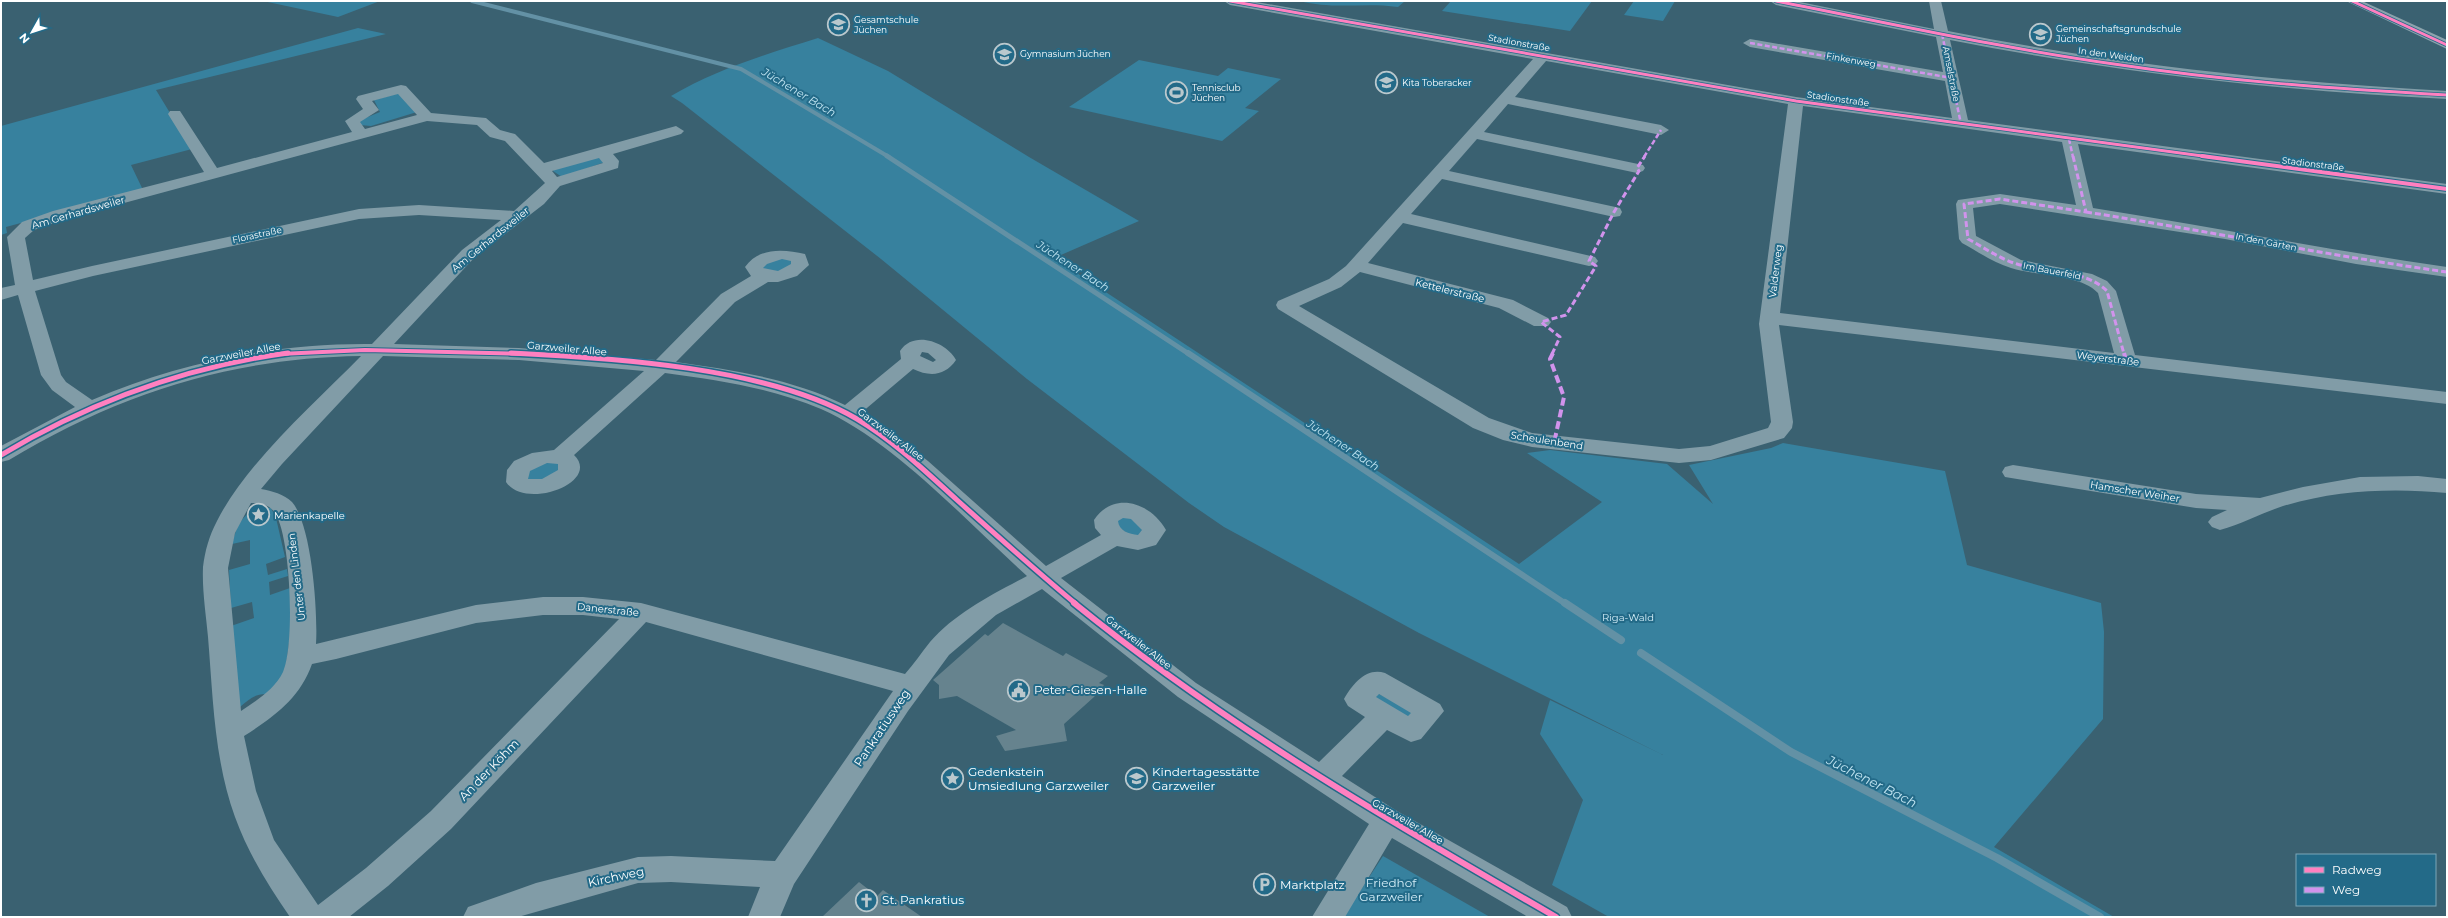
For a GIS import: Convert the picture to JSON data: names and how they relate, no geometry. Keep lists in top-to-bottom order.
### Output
{
  "streets": {
    "street": [
      "Stadionstraße",
      "In den Weiden",
      "Finkenweg",
      "Amselstraße",
      "Am Gerhardsweiler",
      "Florastraße",
      "In den Gärten",
      "Valderweg",
      "Im Bauerfeld",
      "Kettelerstraße",
      "Garzweiler Allee",
      "Weyerstraße",
      "Scheulenbend",
      "Hamscher Weiher",
      "Unter den Linden",
      "Danerstraße",
      "Pankratiusweg",
      "An der Köhm",
      "Kirchweg"
    ]
  },
  "crossings": [
    ["Stadionstraße", "Amselstraße"],
    ["Stadionstraße", "Valderweg"],
    ["In den Weiden", "Amselstraße"],
    ["Finkenweg", "Amselstraße"],
    ["Am Gerhardsweiler", "Florastraße"],
    ["Am Gerhardsweiler", "Garzweiler Allee"],
    ["In den Gärten", "Im Bauerfeld"],
    ["Valderweg", "Weyerstraße"],
    ["Valderweg", "Scheulenbend"],
    ["Im Bauerfeld", "Weyerstraße"],
    ["Kettelerstraße", "Scheulenbend"],
    ["Garzweiler Allee", "Pankratiusweg"],
    ["Unter den Linden", "Danerstraße"],
    ["Danerstraße", "Pankratiusweg"],
    ["Danerstraße", "An der Köhm"],
    ["Pankratiusweg", "Kirchweg"]
  ],
  "water": ["Jüchener Bach"],
  "parks": ["Riga-Wald", "Friedhof Garzweiler"],
  "places": {
    "school or university": [
      "Gesamtschule Jüchen",
      "Gemeinschaftsgrundschule Jüchen",
      "Gymnasium Jüchen",
      "Kita Toberacker",
      "Kindertagesstätte Garzweiler"
    ],
    "sports": ["Tennisclub Jüchen"],
    "place": ["Marienkapelle", "Gedenkstein Umsiedlung Garzweiler"],
    "public building": ["Peter-Giesen-Halle"],
    "parking": ["Marktplatz"],
    "church": ["St. Pankratius"]
  },
  "legend": ["Radweg", "Weg"],
  "north": "bottom left"
}
